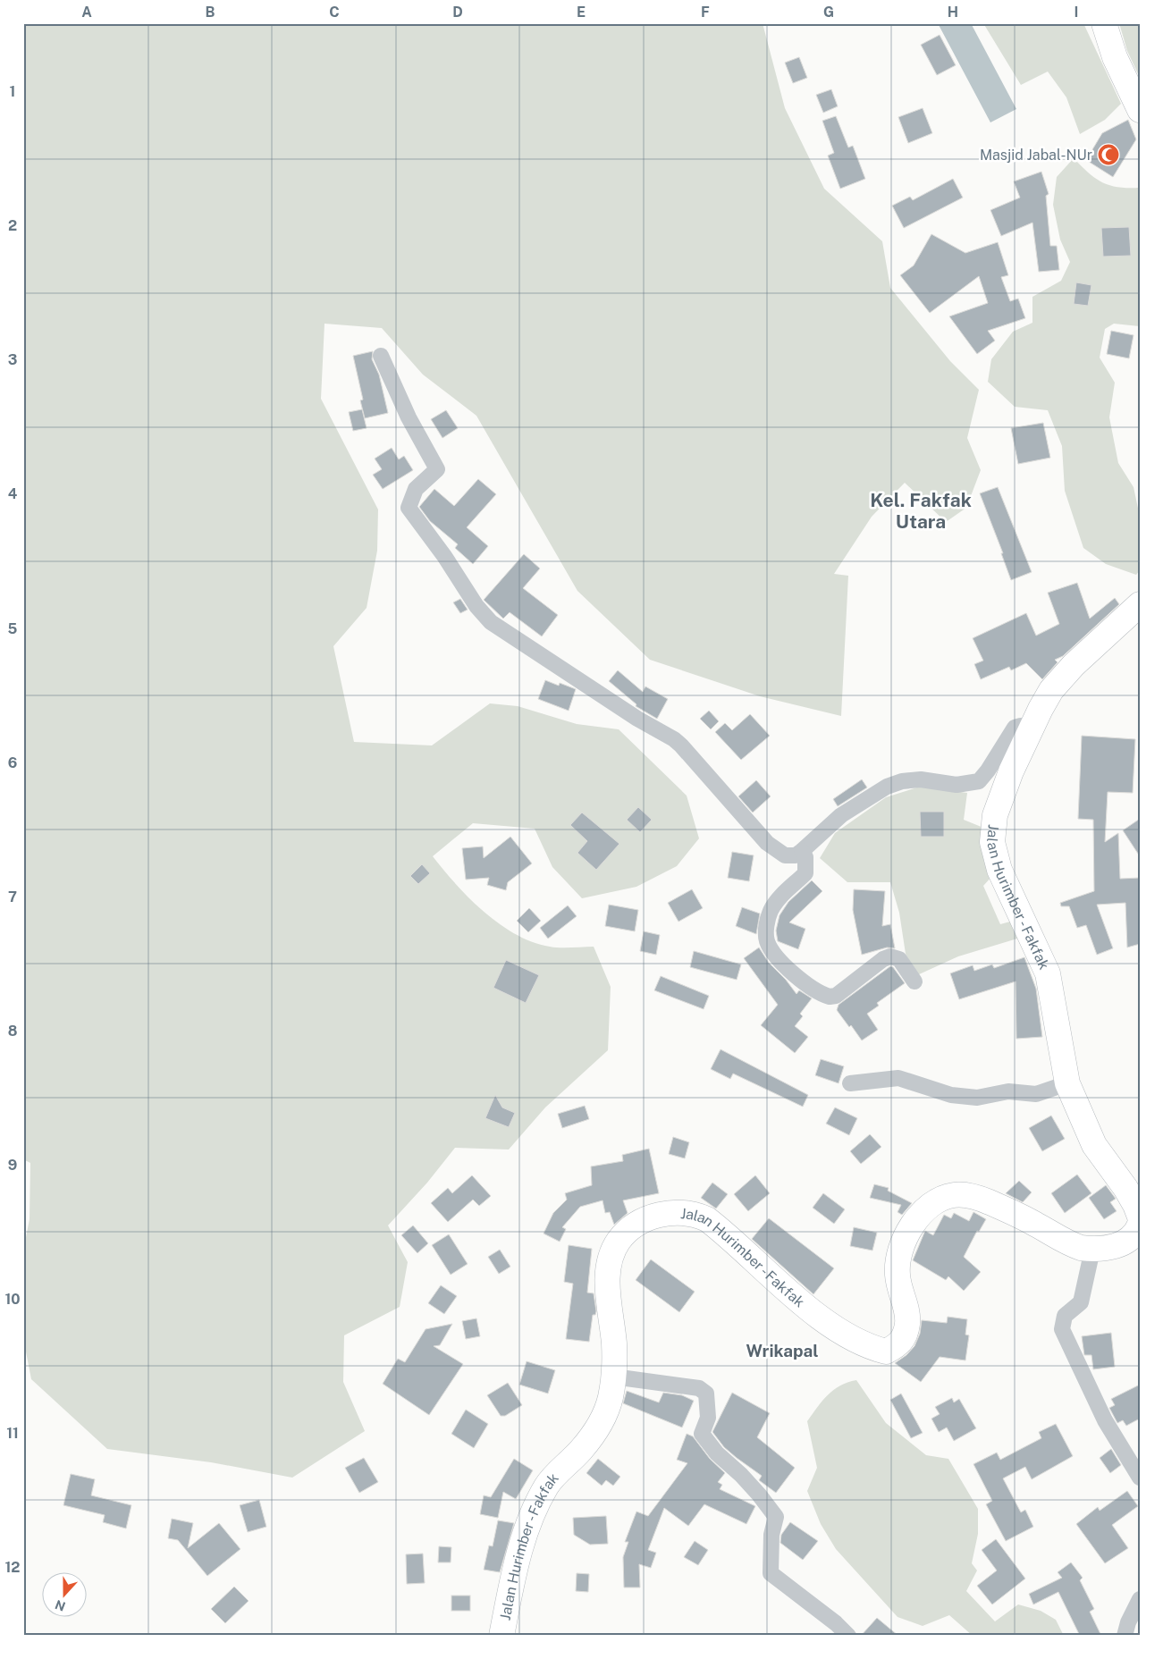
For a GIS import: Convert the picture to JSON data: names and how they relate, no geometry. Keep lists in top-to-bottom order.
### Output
{
  "streets": {
    "main road": ["Jalan Hurimber - Fakfak"]
  },
  "districts": ["Kel. Fakfak Utara", "Wrikapal"],
  "places": {
    "mosque": ["Masjid Jabal-NUr"]
  },
  "north": "bottom",
  "grid": {
    "columns": [
      "A",
      "B",
      "C",
      "D",
      "E",
      "F",
      "G",
      "H",
      "I"
    ],
    "rows": [
      "1",
      "2",
      "3",
      "4",
      "5",
      "6",
      "7",
      "8",
      "9",
      "10",
      "11",
      "12"
    ]
  }
}
